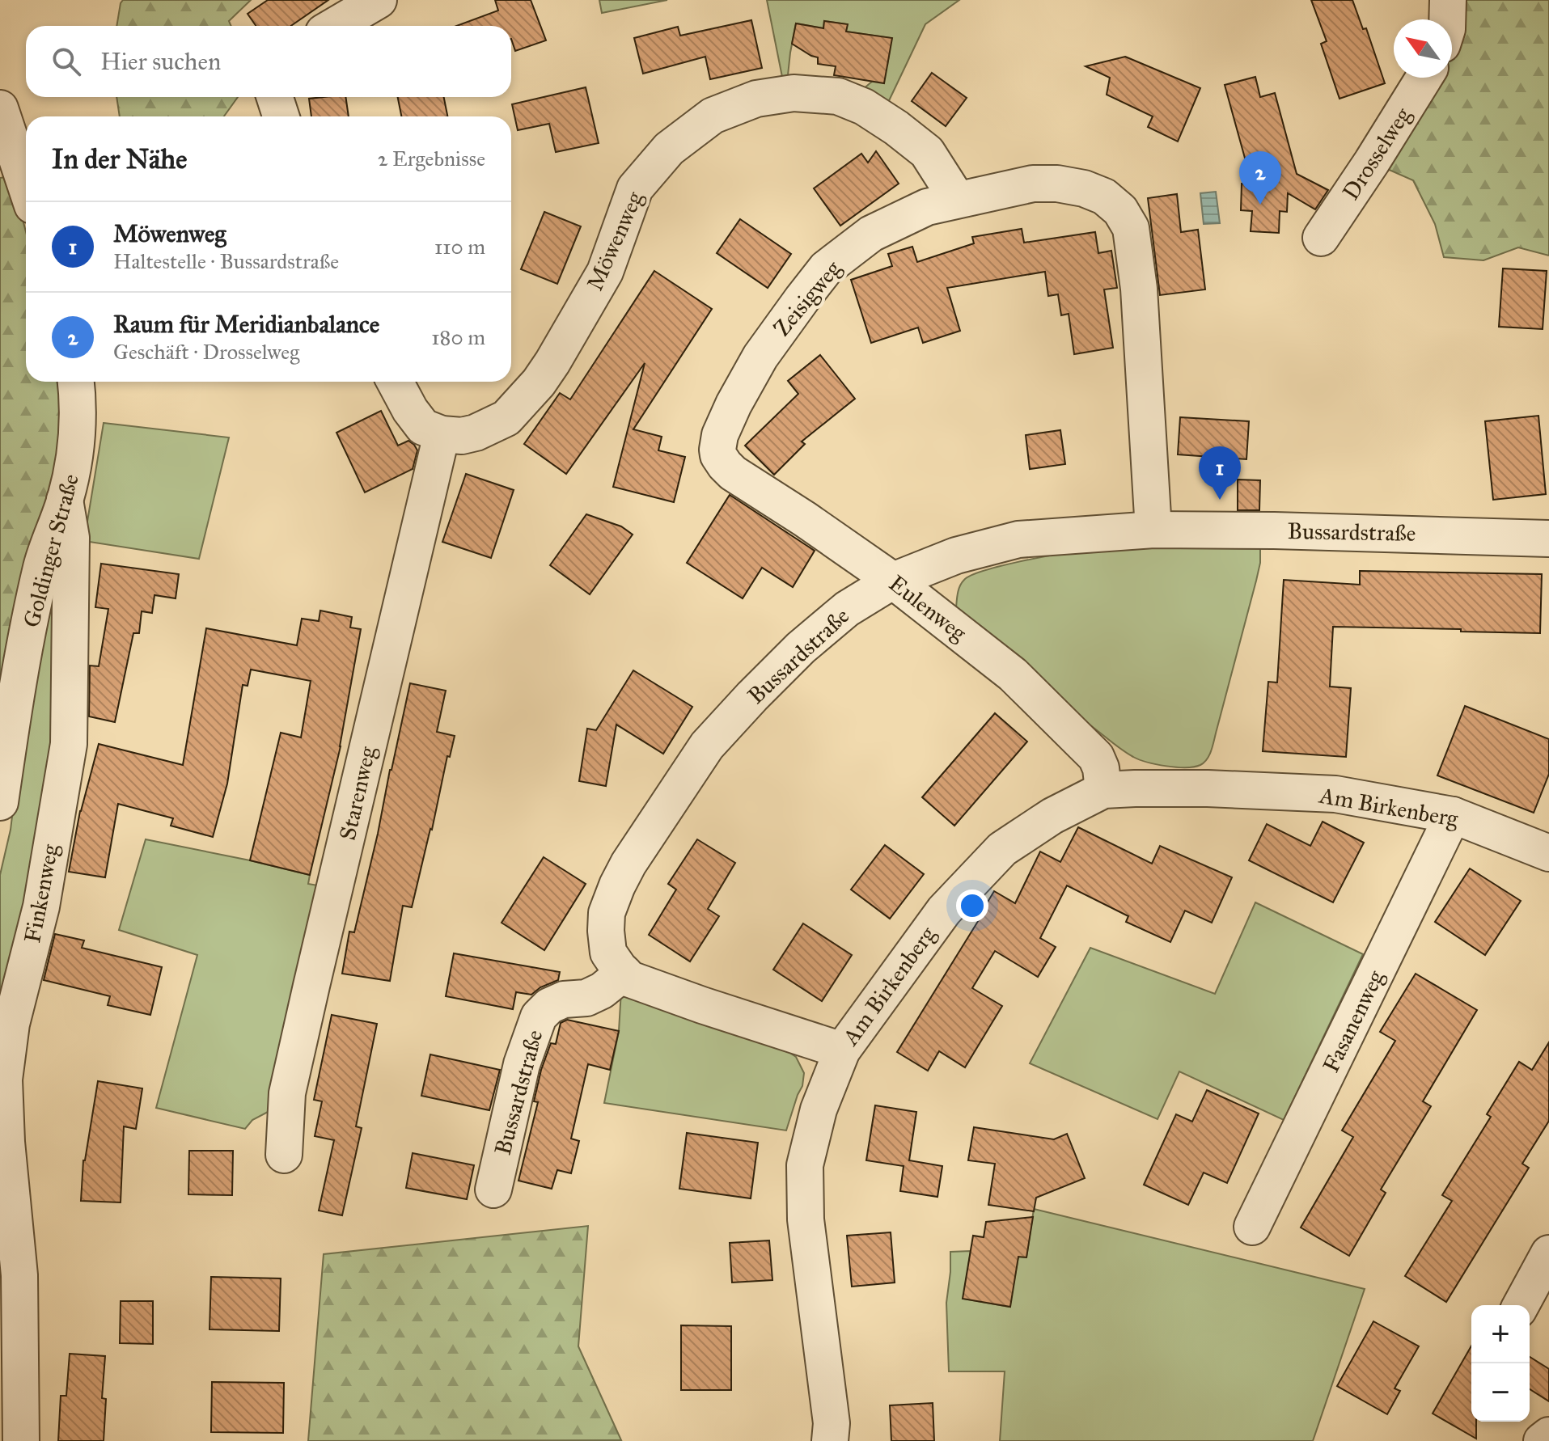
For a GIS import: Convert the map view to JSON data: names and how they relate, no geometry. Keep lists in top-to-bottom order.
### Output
{
  "streets": {
    "street": [
      "Drosselweg",
      "Möwenweg",
      "Zeisigweg",
      "Bussardstraße",
      "Goldinger Straße",
      "Eulenweg",
      "Starenweg",
      "Am Birkenberg",
      "Finkenweg",
      "Fasanenweg"
    ]
  },
  "crossings": [
    ["Möwenweg", "Zeisigweg"],
    ["Möwenweg", "Starenweg"],
    ["Zeisigweg", "Eulenweg"],
    ["Bussardstraße", "Eulenweg"],
    ["Goldinger Straße", "Finkenweg"],
    ["Eulenweg", "Am Birkenberg"],
    ["Am Birkenberg", "Fasanenweg"]
  ],
  "north": "top left",
  "page": {
    "search": "Hier suchen",
    "heading": ["In der Nähe", "2 Ergebnisse"],
    "pins": ["2", "1"],
    "list": [
      {
        "mark": "1",
        "name": "Möwenweg",
        "note": "Haltestelle · Bussardstraße",
        "value": "110 m"
      },
      {
        "mark": "2",
        "name": "Raum für Meridianbalance",
        "note": "Geschäft · Drosselweg",
        "value": "180 m"
      }
    ],
    "map_buttons": ["+", "−"]
  }
}
